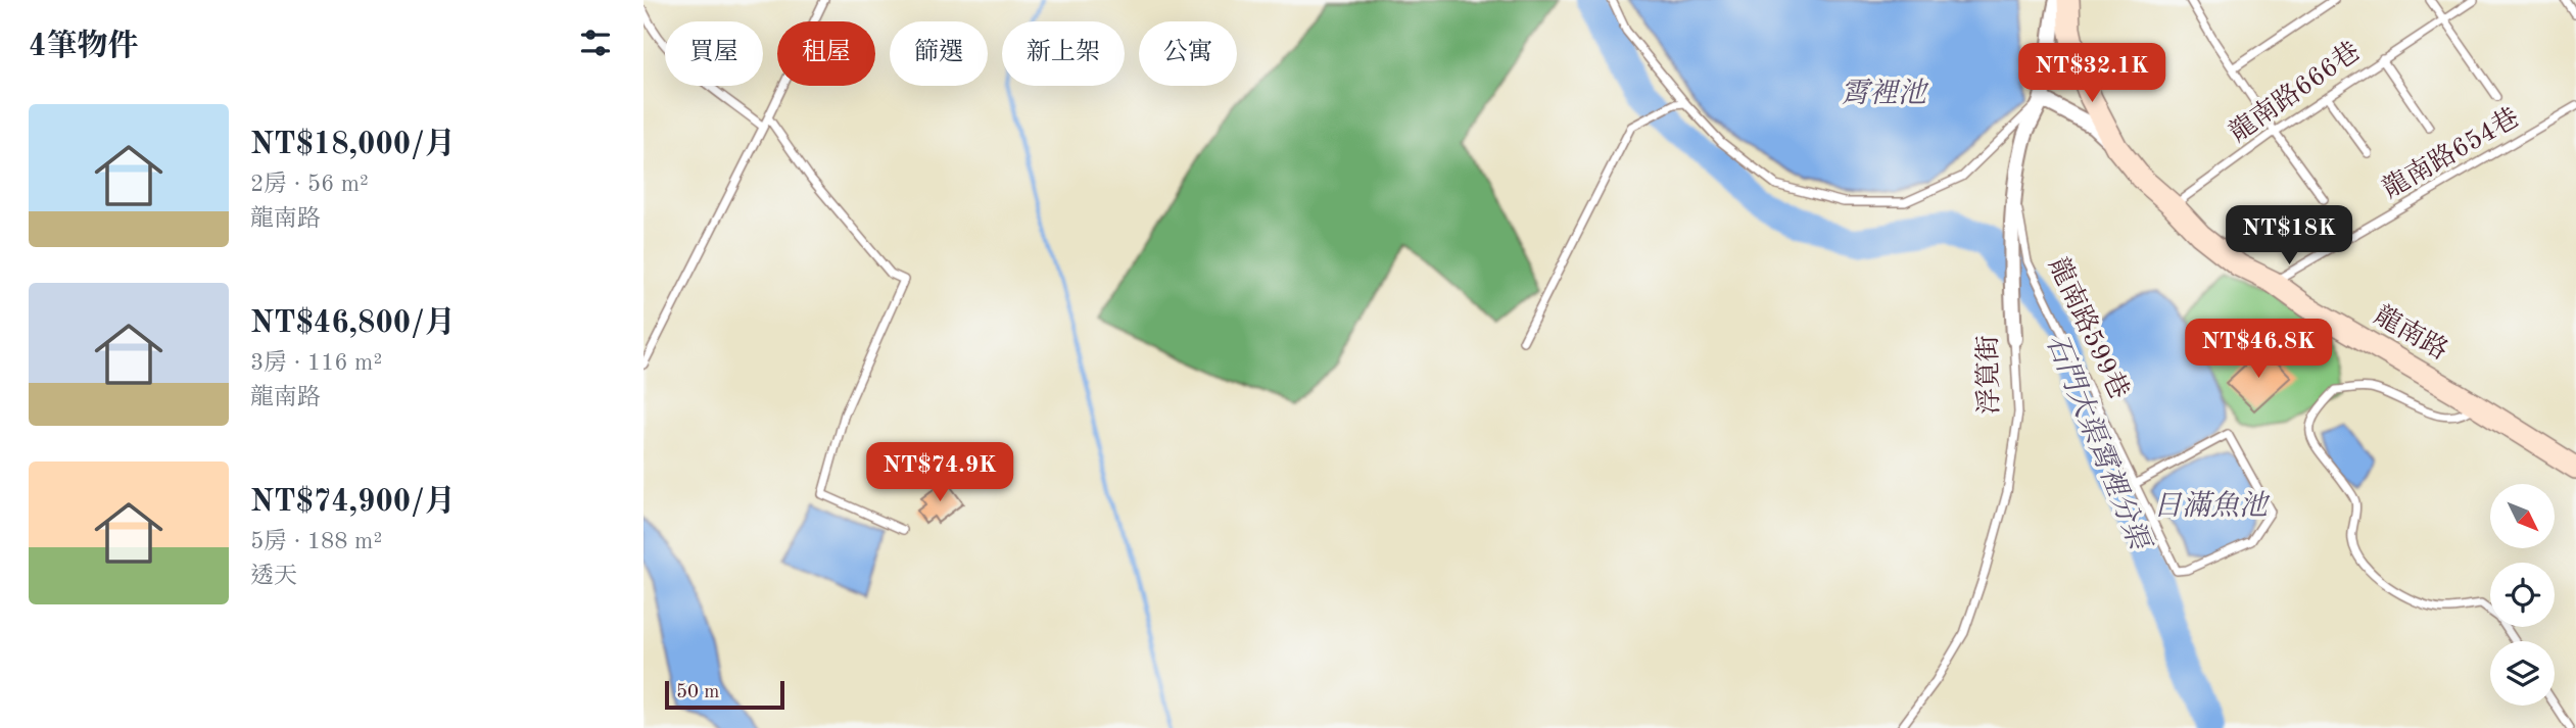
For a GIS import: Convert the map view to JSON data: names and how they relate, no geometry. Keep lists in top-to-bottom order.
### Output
{
  "streets": {
    "main road": ["龍南路"],
    "street": ["浮筧街"],
    "lane": ["龍南路666巷", "龍南路654巷", "龍南路599巷"]
  },
  "crossings": [
    ["龍南路666巷", "龍南路"],
    ["龍南路654巷", "龍南路"],
    ["龍南路599巷", "浮筧街"]
  ],
  "water": ["霄裡池", "石門大渠霄裡分渠", "日滿魚池"],
  "scale_bar": "50 m",
  "north": "bottom right",
  "page": {
    "heading": "4筆物件",
    "chip": [
      "買屋",
      "租屋",
      "篩選",
      "新上架",
      "公寓"
    ],
    "price": [
      "NT$32.1K",
      "NT$18K",
      "NT$46.8K",
      "NT$74.9K"
    ],
    "list": [
      {
        "name": "NT$18,000/月",
        "note": "2房 · 56 m² · 龍南路"
      },
      {
        "name": "NT$46,800/月",
        "note": "3房 · 116 m² · 龍南路"
      },
      {
        "name": "NT$74,900/月",
        "note": "5房 · 188 m² · 透天"
      }
    ],
    "scale": "50 m"
  }
}
